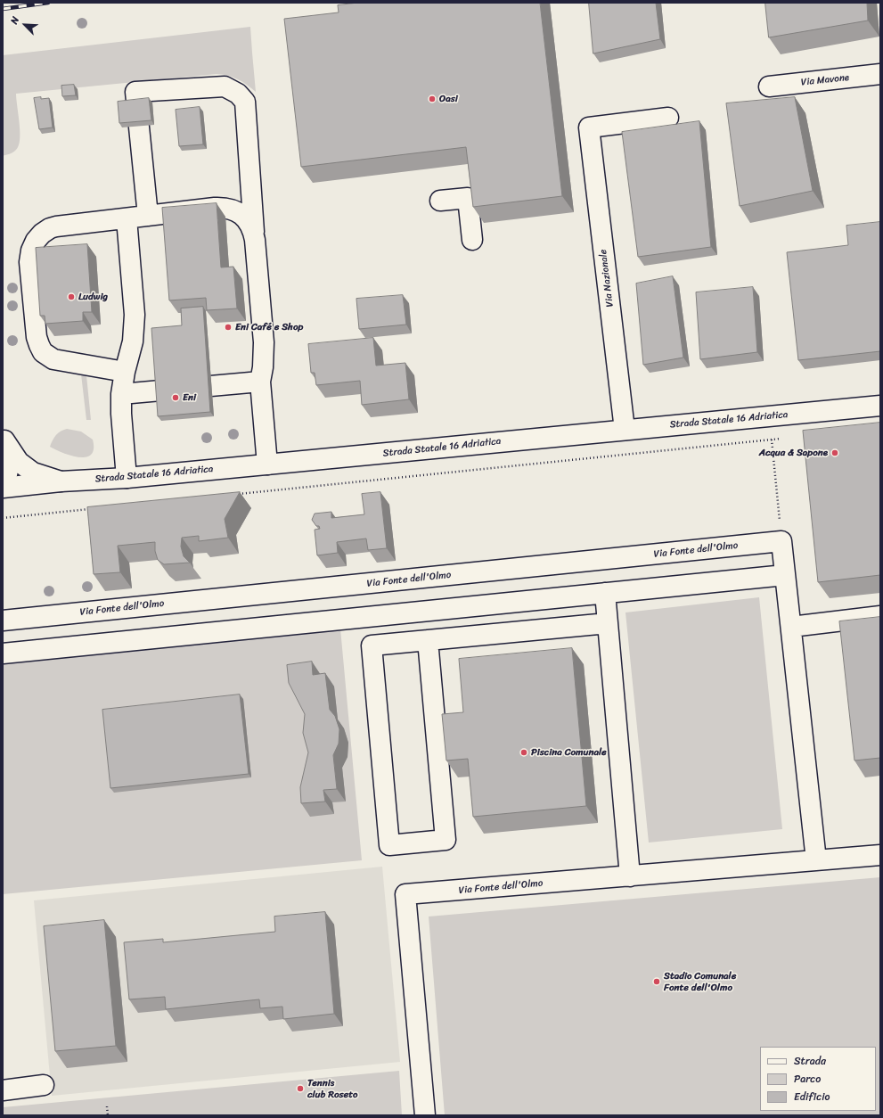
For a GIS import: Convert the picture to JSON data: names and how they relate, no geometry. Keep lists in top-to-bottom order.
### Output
{
  "streets": {
    "street": [
      "Via Mavone",
      "Via Nazionale",
      "Strada Statale 16 Adriatica",
      "Via Fonte dell'Olmo"
    ]
  },
  "crossings": [
    ["Via Nazionale", "Strada Statale 16 Adriatica"]
  ],
  "places": [
    "Oasi",
    "Ludwig",
    "Eni Café e Shop",
    "Eni",
    "Acqua & Sapone",
    "Piscina Comunale",
    "Stadio Comunale Fonte dell'Olmo",
    "Tennis club Roseto"
  ],
  "legend": ["Strada", "Parco", "Edificio"],
  "north": "top left"
}
